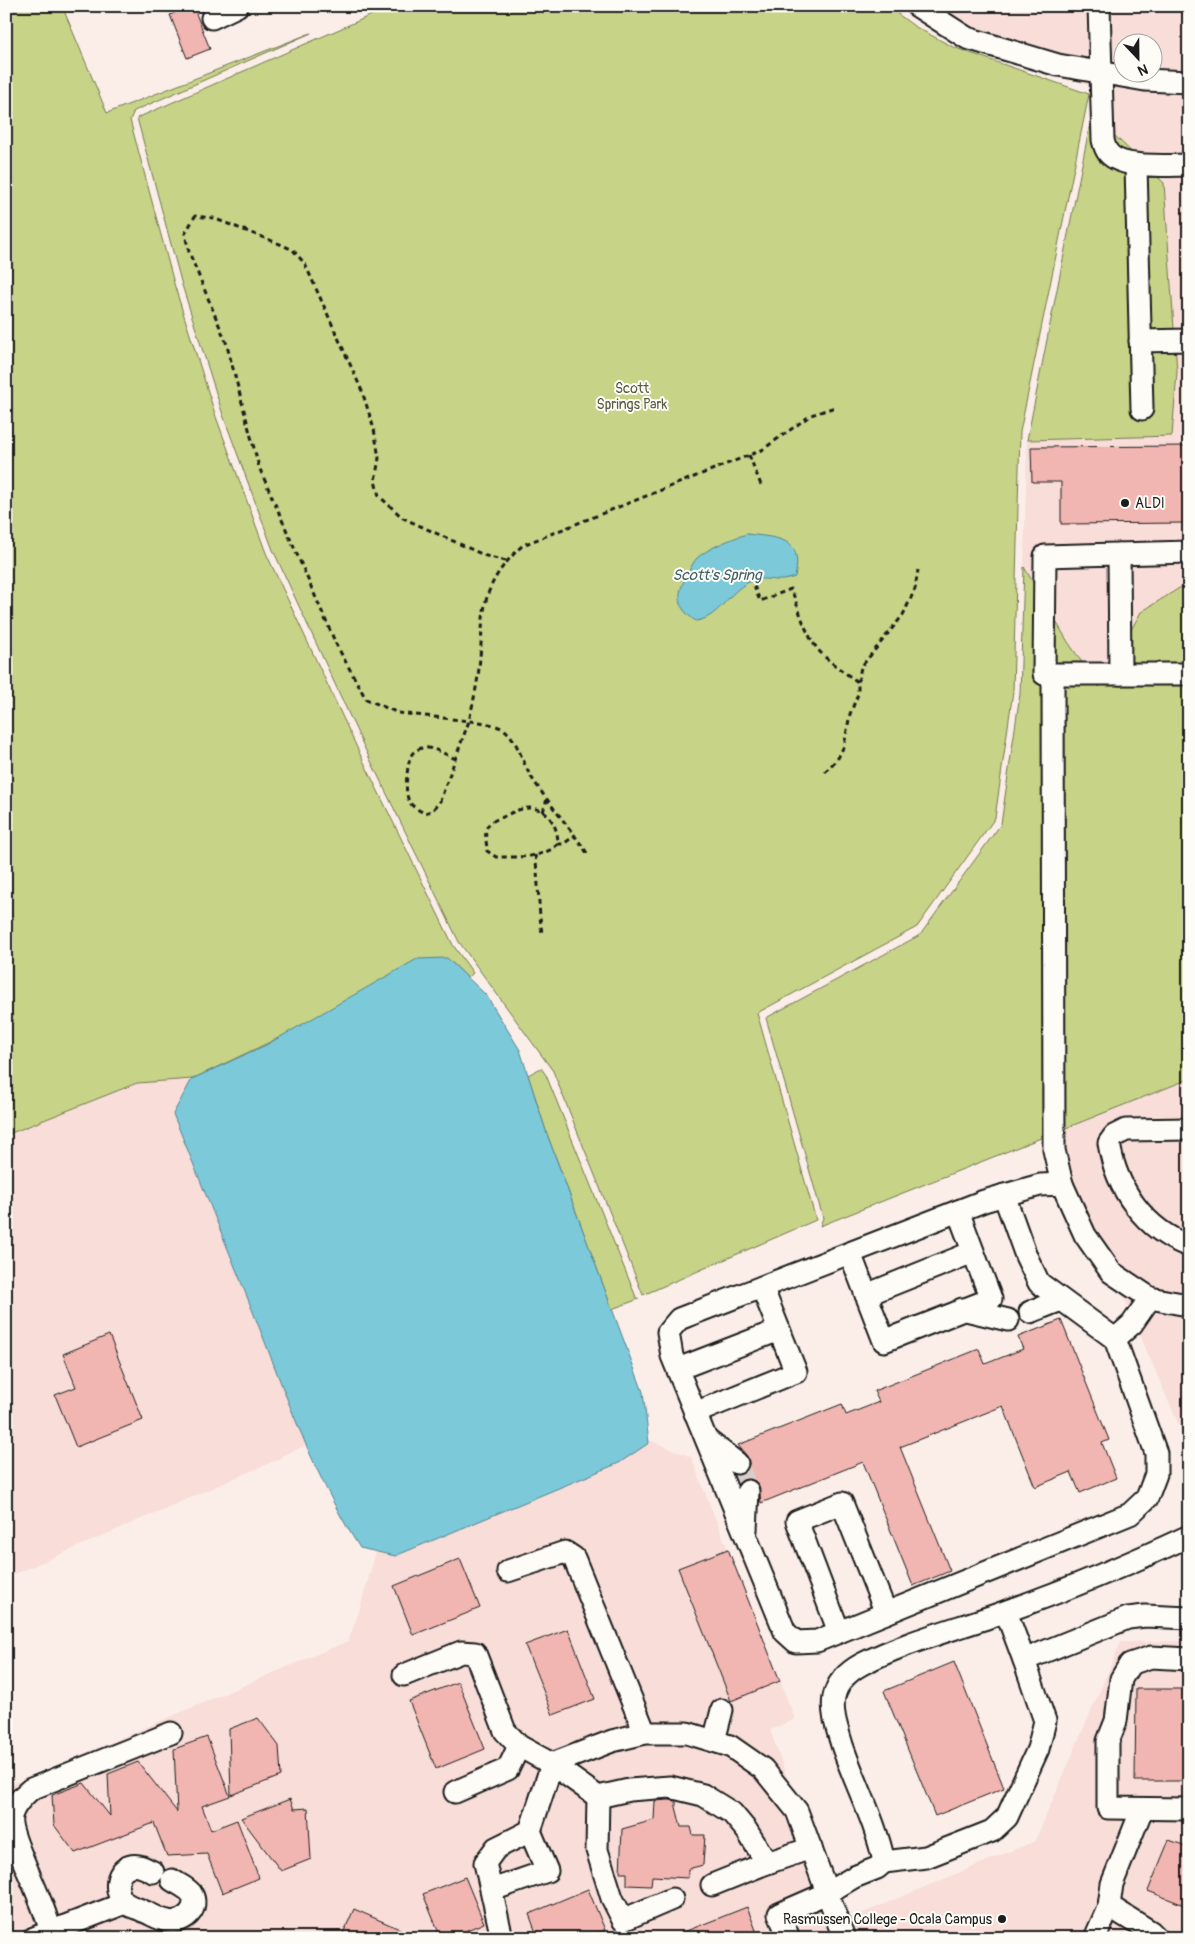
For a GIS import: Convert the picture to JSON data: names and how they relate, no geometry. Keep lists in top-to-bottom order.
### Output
{
  "water": ["Scott's Spring"],
  "parks": ["Scott Springs Park"],
  "places": ["ALDI", "Rasmussen College - Ocala Campus"],
  "north": "bottom"
}
